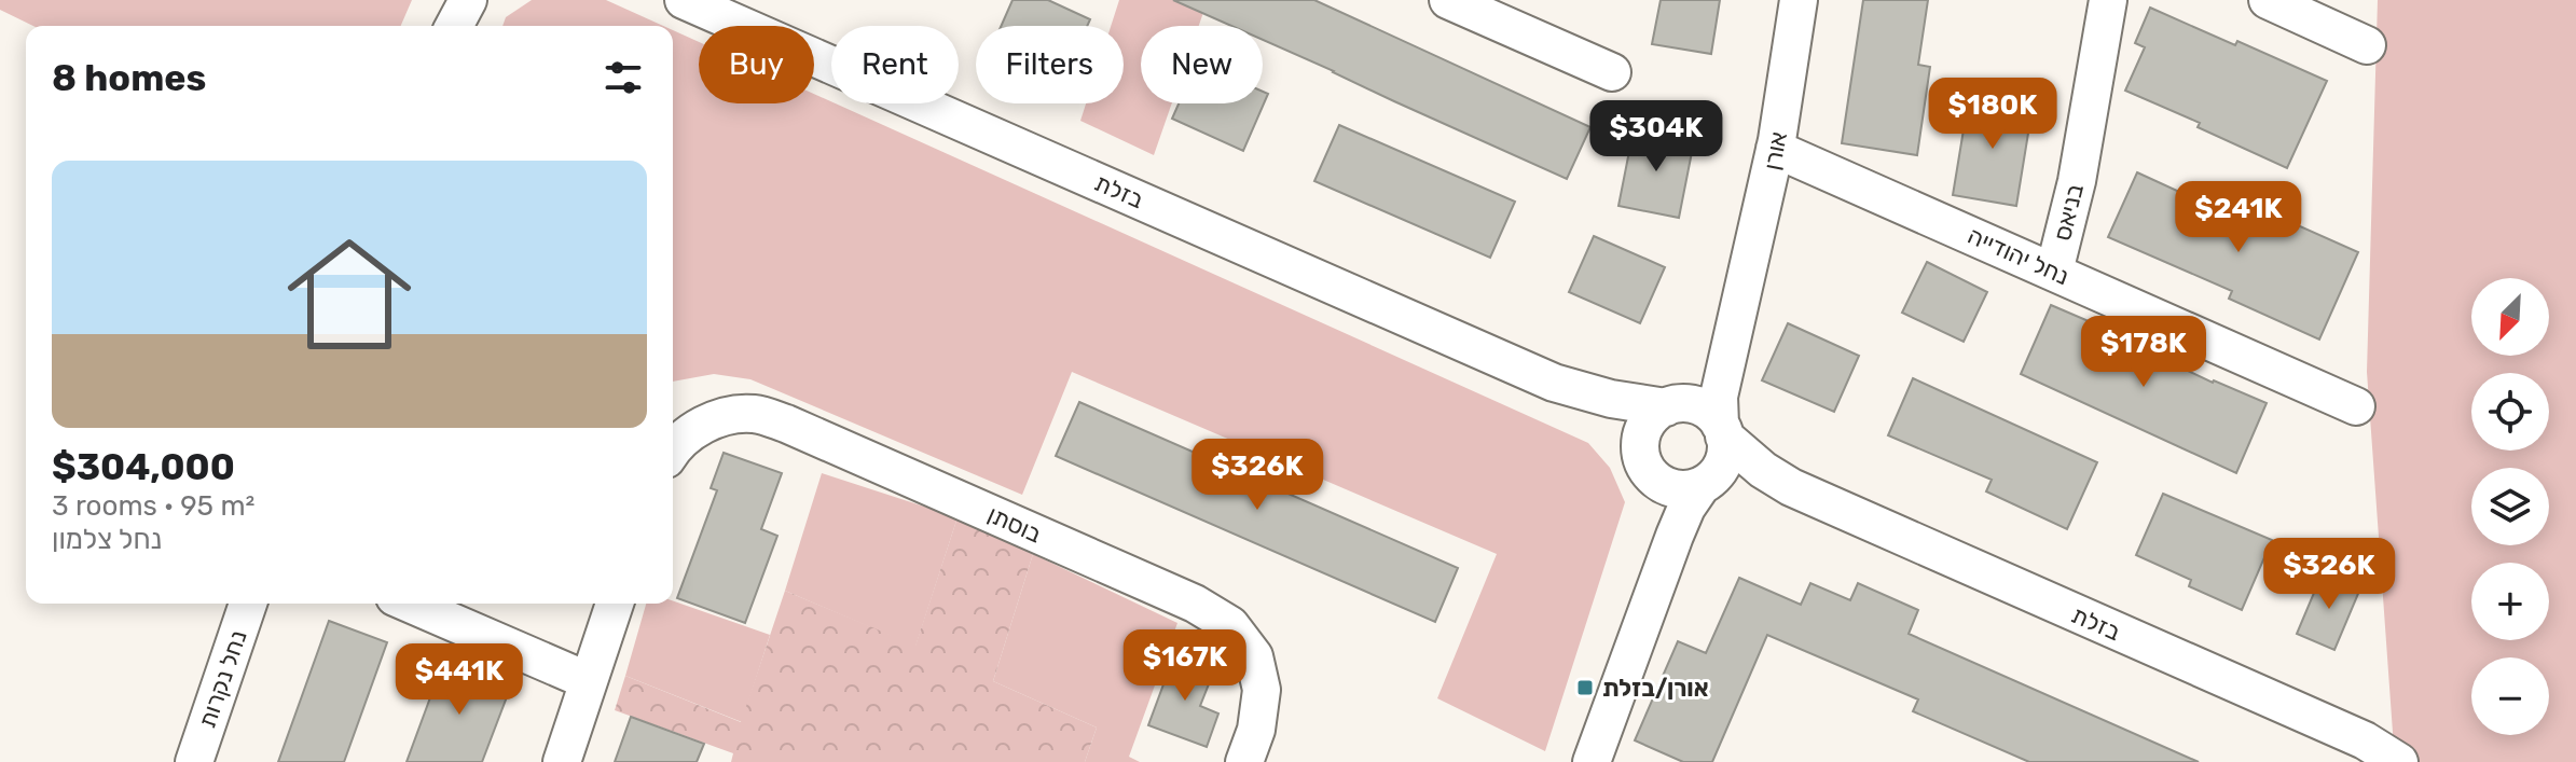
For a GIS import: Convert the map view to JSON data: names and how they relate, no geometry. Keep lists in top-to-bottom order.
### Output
{
  "streets": {
    "street": [
      "אורן",
      "בזלת",
      "בניאס",
      "נחל יהודייה",
      "בוסתן",
      "נחל נקרות"
    ]
  },
  "crossings": [
    ["אורן", "בזלת"],
    ["אורן", "נחל יהודייה"],
    ["בניאס", "נחל יהודייה"]
  ],
  "places": {
    "transit": ["אורן/בזלת"]
  },
  "north": "bottom left",
  "page": {
    "chip": [
      "Buy",
      "Rent",
      "Filters",
      "New"
    ],
    "heading": "8 homes",
    "price": [
      "$180K",
      "$304K",
      "$241K",
      "$178K",
      "$326K",
      "$326K",
      "$167K",
      "$441K"
    ],
    "list": [
      {
        "name": "$304,000",
        "note": "3 rooms · 95 m² · נחל צלמון"
      }
    ],
    "map_buttons": ["+", "−"]
  }
}
